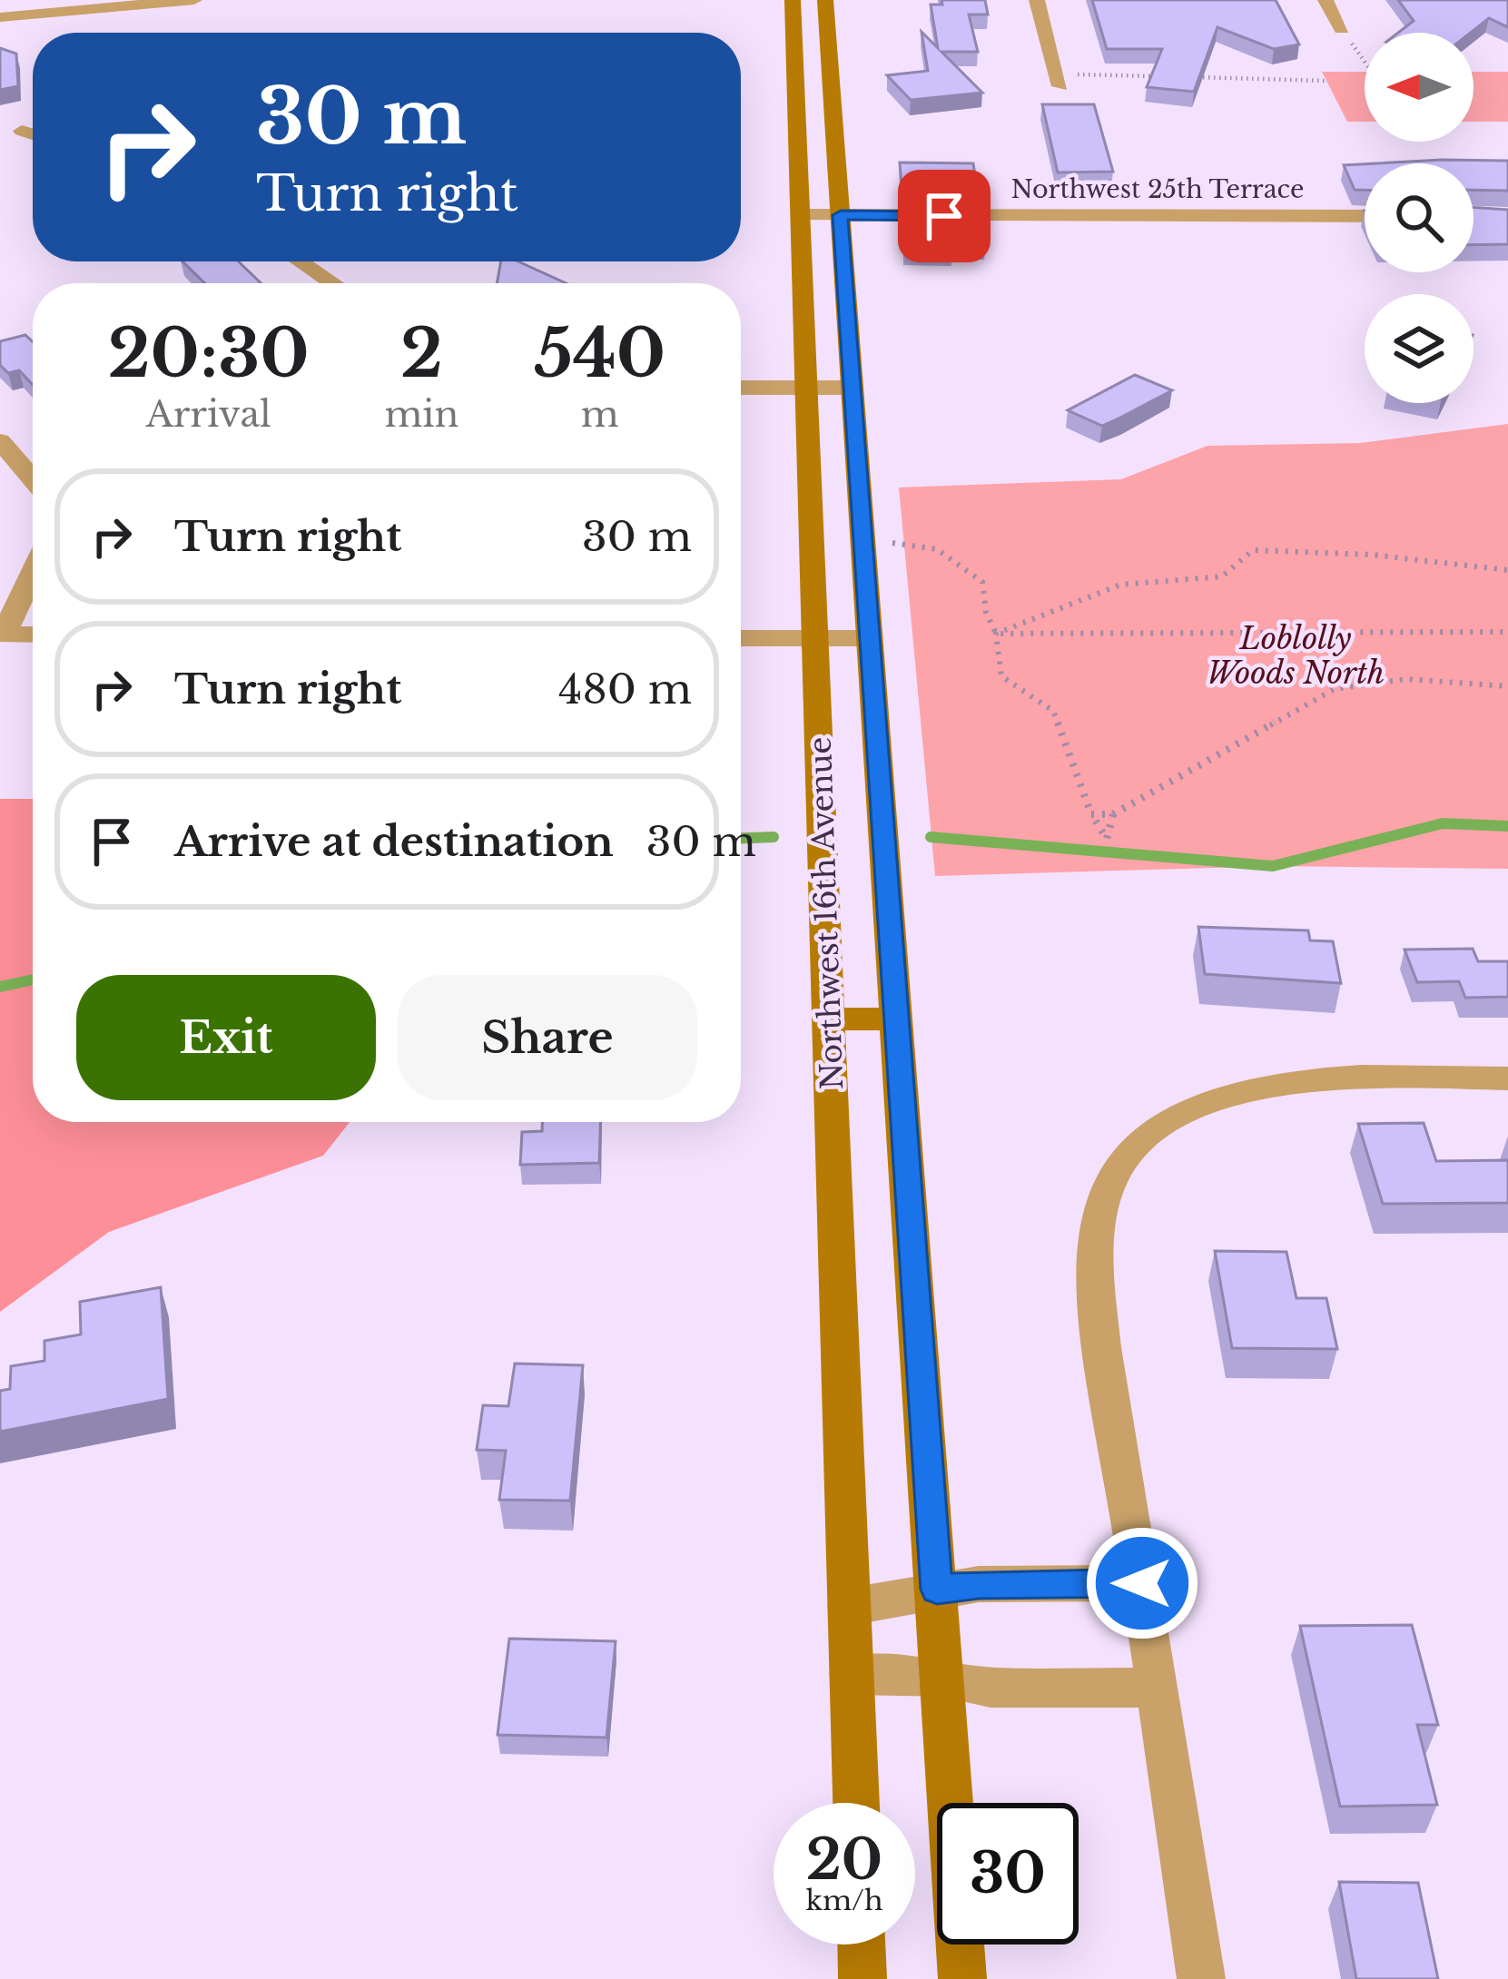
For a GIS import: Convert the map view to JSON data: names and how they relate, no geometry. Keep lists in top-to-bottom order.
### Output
{
  "streets": {
    "main road": ["Northwest 16th Avenue"],
    "street": ["Northwest 25th Terrace"]
  },
  "crossings": [
    ["Northwest 25th Terrace", "Northwest 16th Avenue"]
  ],
  "parks": ["Loblolly Woods North"],
  "north": "left",
  "page": {
    "turn": ["30 m", "Turn right"],
    "eta": [
      "20:30",
      "Arrival",
      "2",
      "min",
      "540",
      "m"
    ],
    "list": [
      {
        "name": "Turn right",
        "value": "30 m"
      },
      {
        "name": "Turn right",
        "value": "480 m"
      },
      {
        "name": "Arrive at destination",
        "value": "30 m"
      }
    ],
    "buttons": ["Exit", "Share"],
    "speed": "20 km/h",
    "limit": "30"
  }
}
